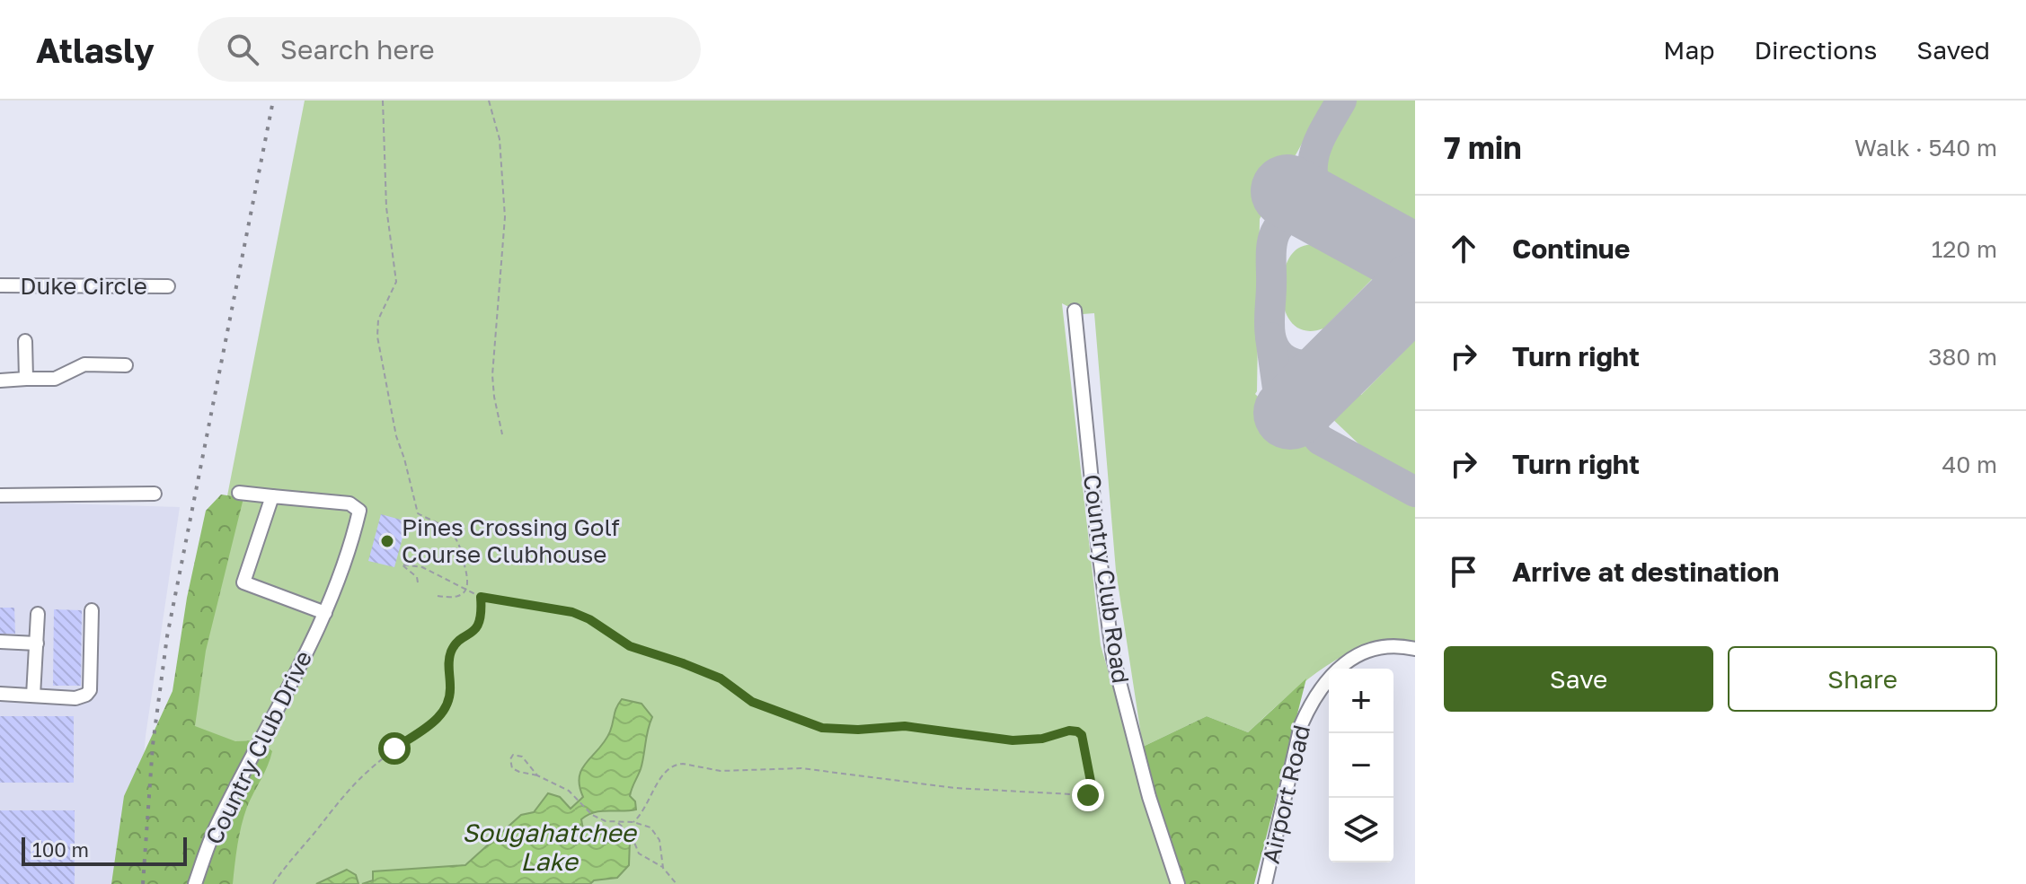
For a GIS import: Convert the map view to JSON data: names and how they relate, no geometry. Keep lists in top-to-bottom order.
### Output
{
  "streets": {
    "street": [
      "Duke Circle",
      "Country Club Road",
      "Country Club Drive",
      "Airport Road"
    ]
  },
  "water": ["Sougahatchee Lake"],
  "places": ["Pines Crossing Golf Course Clubhouse"],
  "scale_bar": "100 m",
  "page": {
    "header": "Atlasly",
    "search": "Search here",
    "nav": ["Map", "Directions", "Saved"],
    "heading": ["7 min", "Walk · 540 m"],
    "list": [
      ["Continue", "120 m"],
      ["Turn right", "380 m"],
      ["Turn right", "40 m"],
      "Arrive at destination"
    ],
    "buttons": ["Save", "Share"],
    "map_buttons": ["+", "−"],
    "scale": "100 m"
  }
}
